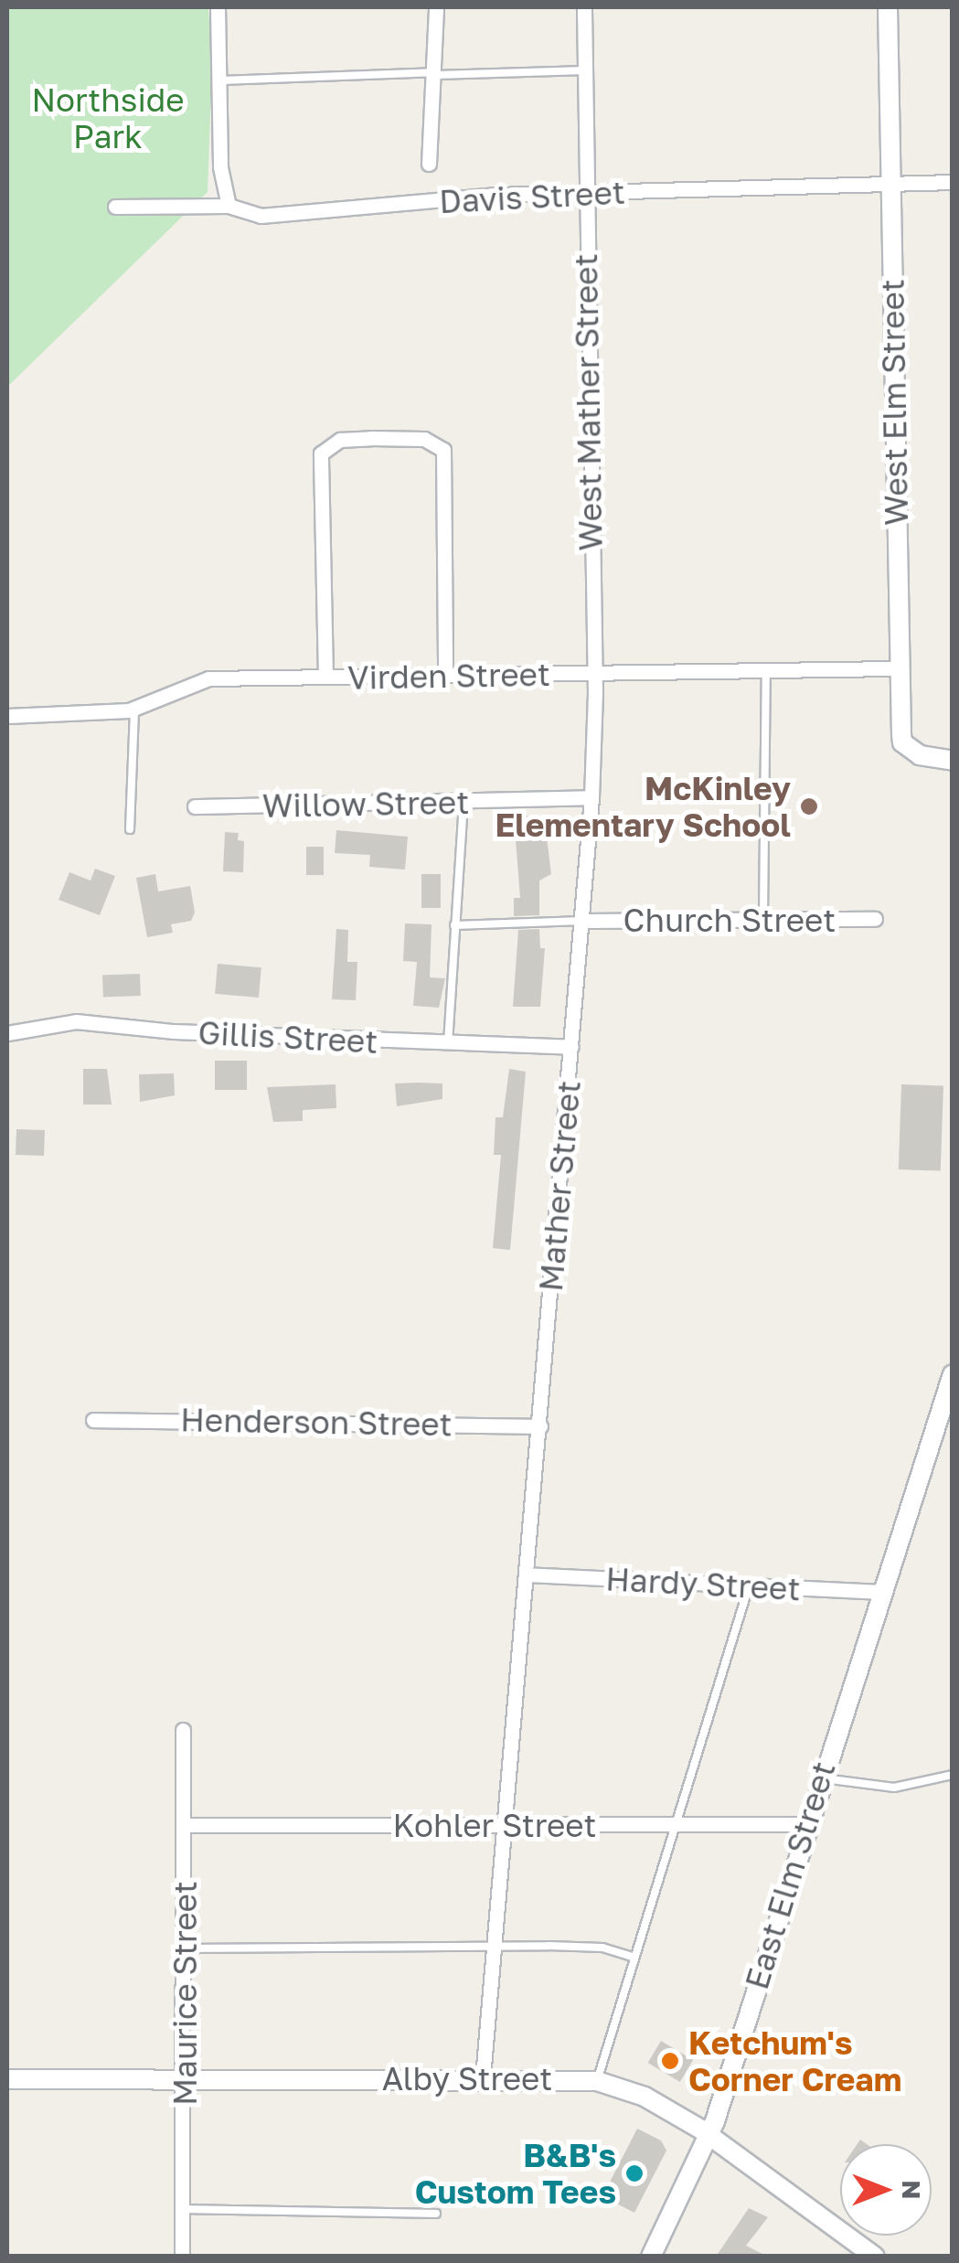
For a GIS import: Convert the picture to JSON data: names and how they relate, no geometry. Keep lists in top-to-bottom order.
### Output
{
  "streets": {
    "street": [
      "Davis Street",
      "West Mather Street",
      "West Elm Street",
      "Virden Street",
      "Willow Street",
      "Church Street",
      "Gillis Street",
      "Mather Street",
      "Henderson Street",
      "Hardy Street",
      "Kohler Street",
      "East Elm Street",
      "Maurice Street",
      "Alby Street"
    ]
  },
  "crossings": [
    ["Davis Street", "West Mather Street"],
    ["Davis Street", "West Elm Street"],
    ["West Mather Street", "Virden Street"],
    ["West Mather Street", "Willow Street"],
    ["West Mather Street", "Mather Street"],
    ["West Elm Street", "Virden Street"],
    ["Willow Street", "Mather Street"],
    ["Church Street", "Mather Street"],
    ["Gillis Street", "Mather Street"],
    ["Mather Street", "Henderson Street"],
    ["Mather Street", "Hardy Street"],
    ["Mather Street", "Kohler Street"],
    ["Mather Street", "Alby Street"],
    ["Hardy Street", "East Elm Street"],
    ["Kohler Street", "East Elm Street"],
    ["Kohler Street", "Maurice Street"],
    ["East Elm Street", "Alby Street"],
    ["Maurice Street", "Alby Street"]
  ],
  "parks": ["Northside Park"],
  "places": ["McKinley Elementary School", "Ketchum's Corner Cream", "B&B's Custom Tees"],
  "north": "right"
}
